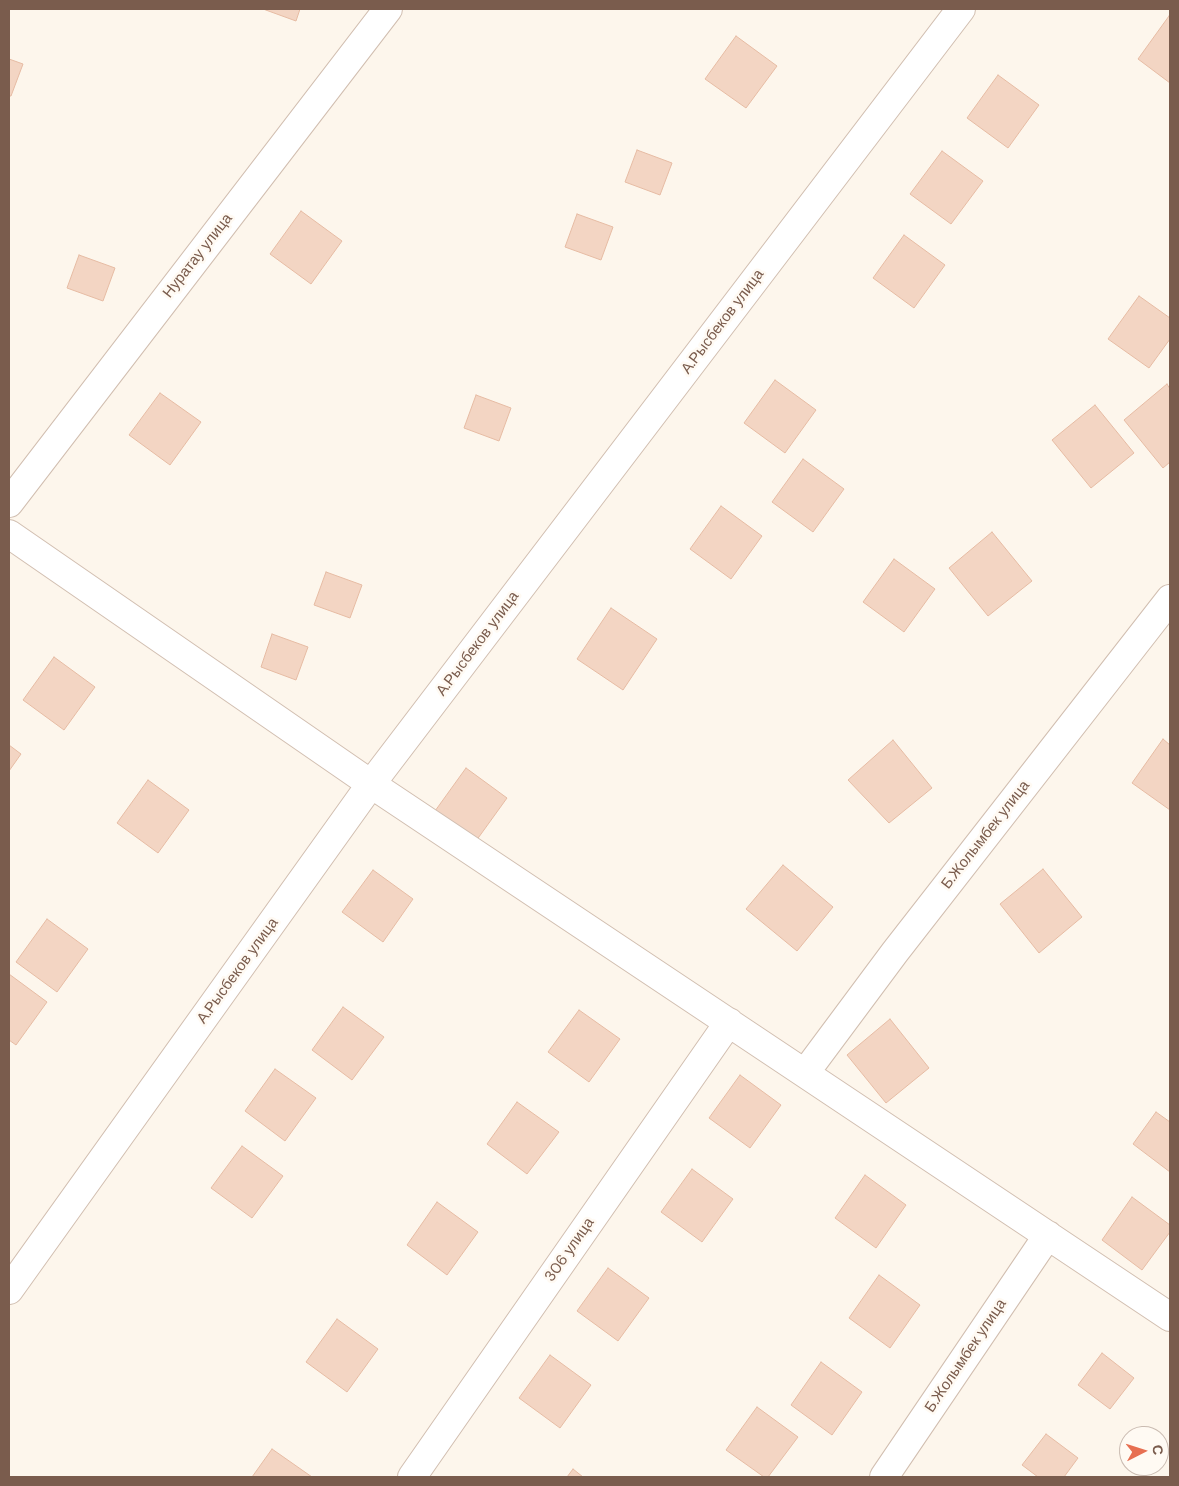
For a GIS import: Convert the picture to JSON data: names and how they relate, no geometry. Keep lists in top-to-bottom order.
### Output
{
  "streets": {
    "street": [
      "Нуратау улица",
      "А.Рысбеков улица",
      "Б.Жолымбек улица",
      "306 улица"
    ]
  },
  "north": "right"
}
